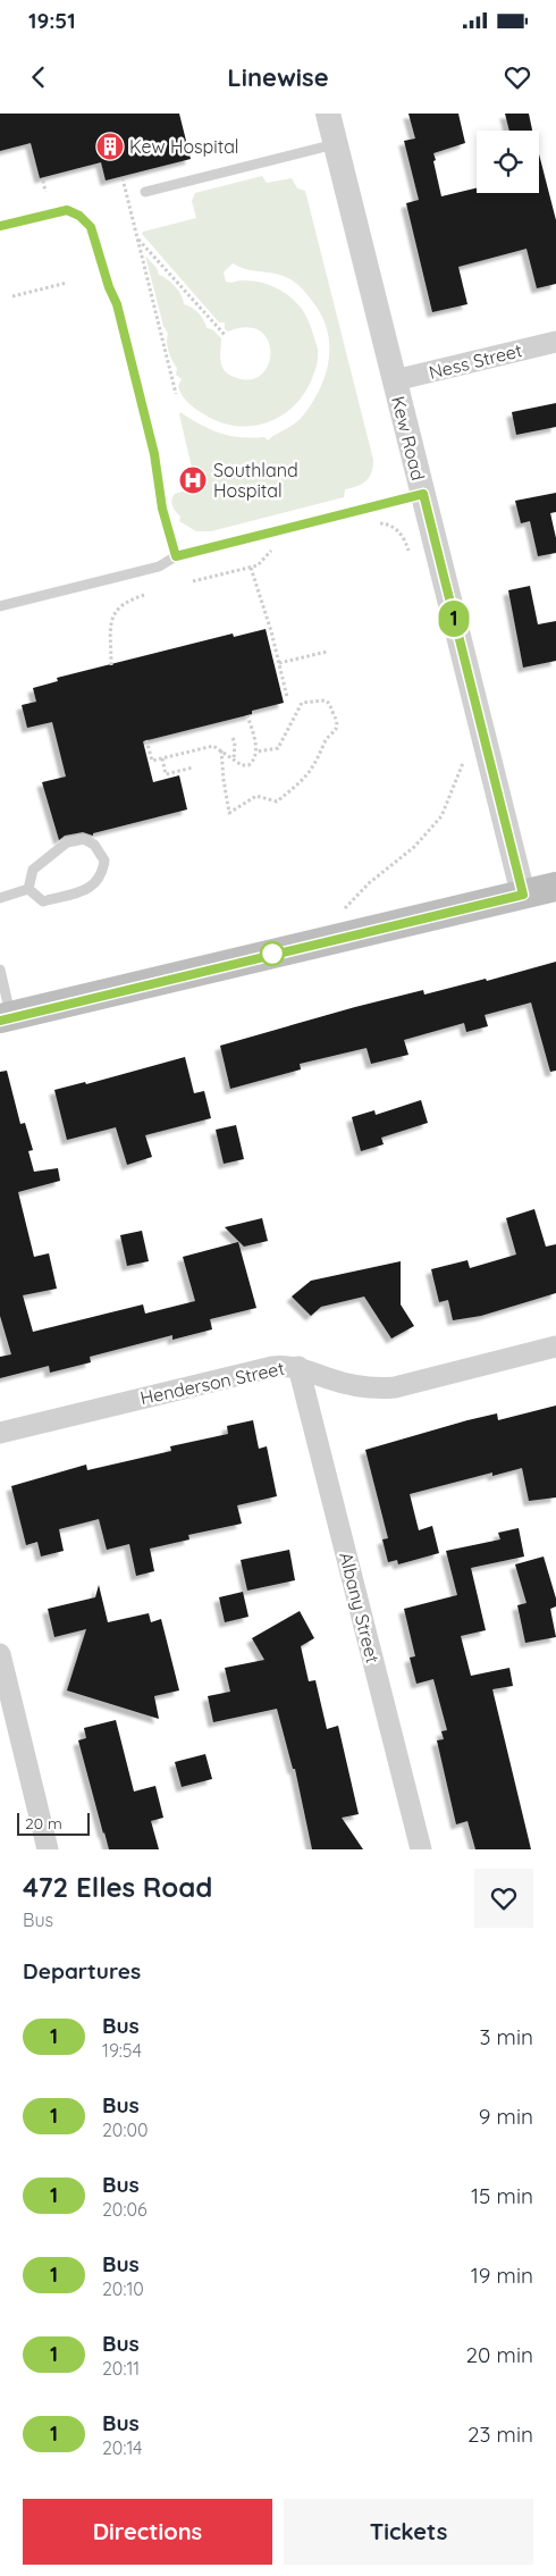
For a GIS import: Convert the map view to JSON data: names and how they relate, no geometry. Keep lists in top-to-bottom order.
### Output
{
  "streets": {
    "street": [
      "Ness Street",
      "Kew Road",
      "Henderson Street",
      "Albany Street"
    ]
  },
  "crossings": [
    ["Ness Street", "Kew Road"],
    ["Henderson Street", "Albany Street"]
  ],
  "places": {
    "building": ["Kew Hospital"],
    "hospital": ["Southland Hospital"]
  },
  "lines": ["bus line 1"],
  "scale_bar": "20 m",
  "page": {
    "status": "19:51",
    "header": "Linewise",
    "on_map": "1",
    "scale": "20 m",
    "heading": [
      ["472 Elles Road", "Bus"],
      "Departures"
    ],
    "list": [
      {
        "mark": "1",
        "name": "Bus",
        "note": "19:54",
        "value": "3 min"
      },
      {
        "mark": "1",
        "name": "Bus",
        "note": "20:00",
        "value": "9 min"
      },
      {
        "mark": "1",
        "name": "Bus",
        "note": "20:06",
        "value": "15 min"
      },
      {
        "mark": "1",
        "name": "Bus",
        "note": "20:10",
        "value": "19 min"
      },
      {
        "mark": "1",
        "name": "Bus",
        "note": "20:11",
        "value": "20 min"
      },
      {
        "mark": "1",
        "name": "Bus",
        "note": "20:14",
        "value": "23 min"
      }
    ],
    "buttons": ["Directions", "Tickets"]
  }
}
